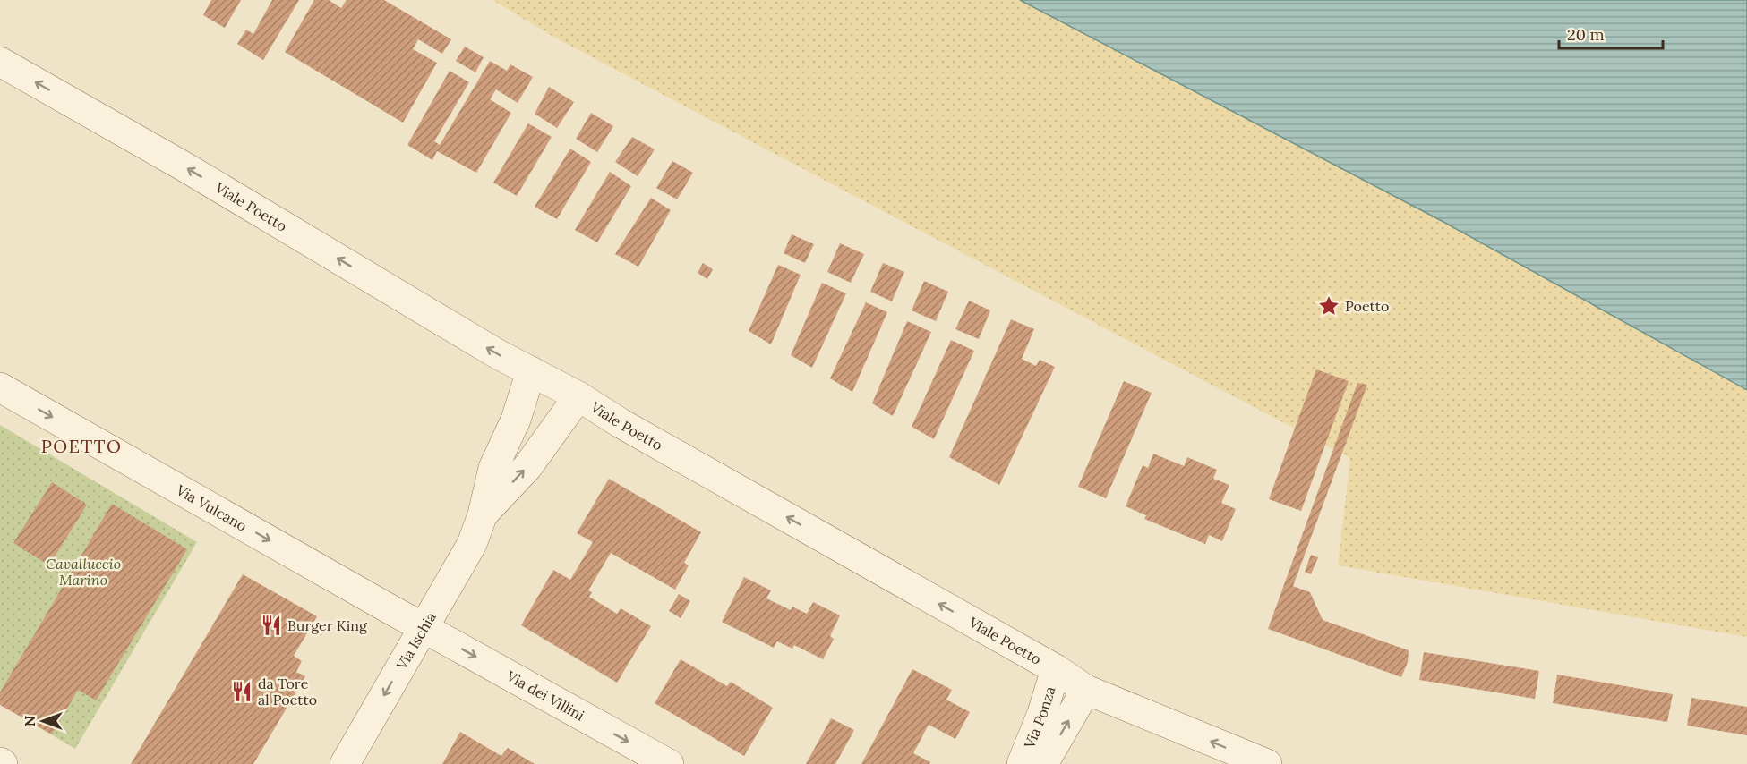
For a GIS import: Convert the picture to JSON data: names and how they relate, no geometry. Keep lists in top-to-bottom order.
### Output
{
  "streets": {
    "street": [
      "Viale Poetto",
      "Via Vulcano",
      "Via Ischia",
      "Via dei Villini",
      "Via Ponza"
    ]
  },
  "crossings": [
    ["Viale Poetto", "Via Ischia"],
    ["Viale Poetto", "Via Ponza"],
    ["Via Vulcano", "Via Ischia"],
    ["Via Vulcano", "Via dei Villini"],
    ["Via Ischia", "Via dei Villini"]
  ],
  "one_way": ["Viale Poetto", "Via Vulcano", "Via dei Villini"],
  "districts": ["POETTO"],
  "parks": ["Cavalluccio Marino"],
  "places": {
    "place": ["Poetto"],
    "restaurant": ["Burger King", "da Tore al Poetto"]
  },
  "scale_bar": "20 m",
  "north": "left"
}
